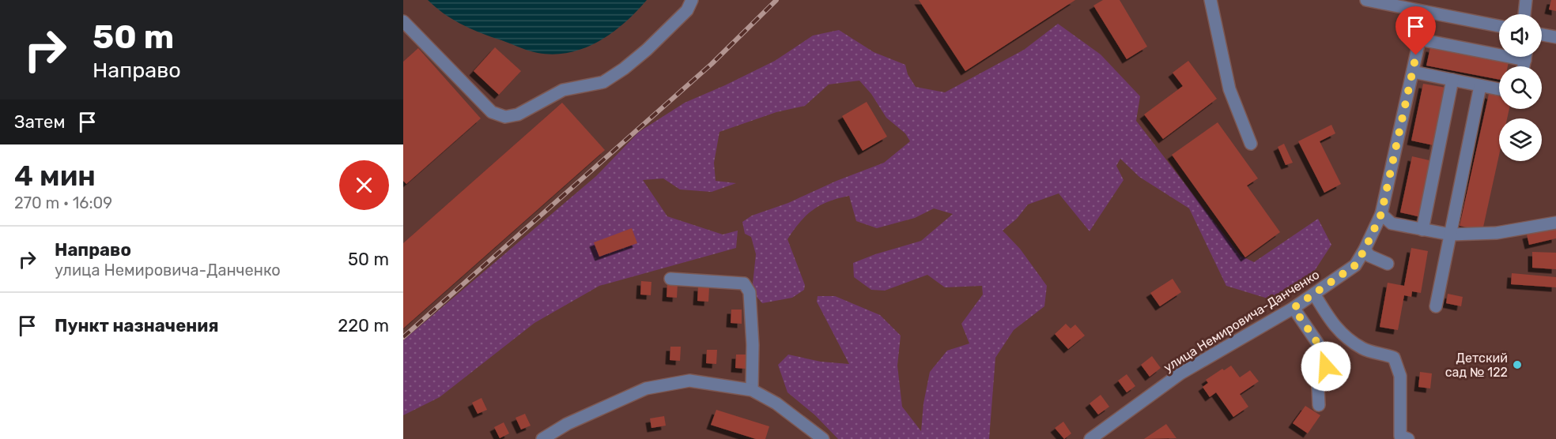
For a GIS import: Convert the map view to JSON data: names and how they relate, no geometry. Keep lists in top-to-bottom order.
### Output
{
  "streets": {
    "street": ["улица Немировича-Данченко"]
  },
  "places": ["Детский сад № 122"],
  "page": {
    "turn": ["50 m", "Направо"],
    "then": "Затем",
    "heading": ["4 мин", "270 m · 16:09"],
    "list": [
      {
        "name": "Направо",
        "note": "улица Немировича-Данченко",
        "value": "50 m"
      },
      {
        "name": "Пункт назначения",
        "value": "220 m"
      }
    ]
  }
}
